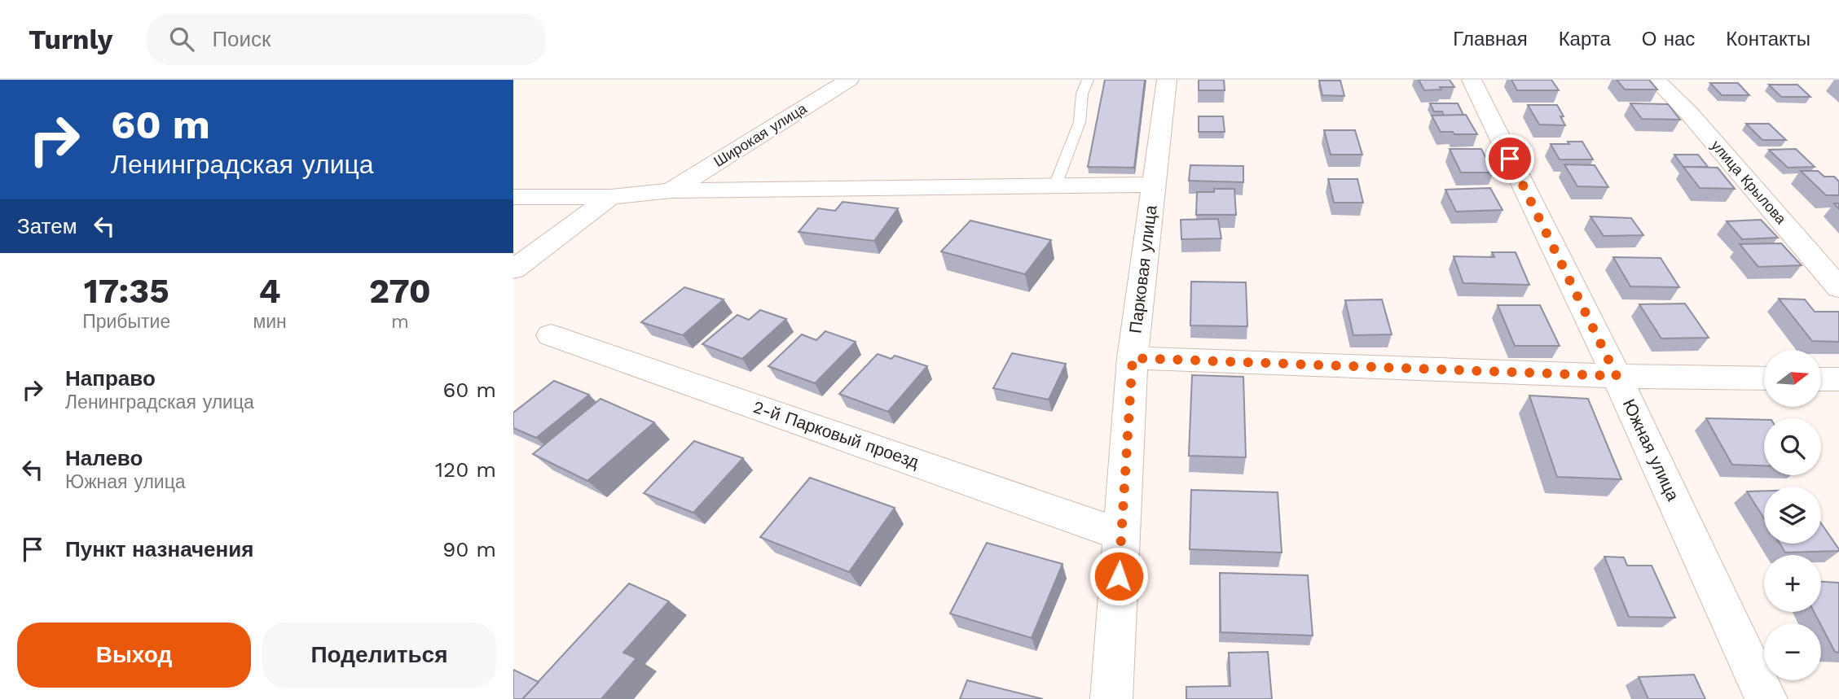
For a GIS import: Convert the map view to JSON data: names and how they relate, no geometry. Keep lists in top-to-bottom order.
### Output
{
  "streets": {
    "street": [
      "Широкая улица",
      "улица Крылова",
      "Парковая улица",
      "2-й Парковый проезд",
      "Южная улица"
    ]
  },
  "crossings": [
    ["Парковая улица", "2-й Парковый проезд"]
  ],
  "north": "right",
  "page": {
    "header": "Turnly",
    "search": "Поиск",
    "nav": [
      "Главная",
      "Карта",
      "О нас",
      "Контакты"
    ],
    "turn": ["60 m", "Ленинградская улица"],
    "then": "Затем",
    "eta": [
      "17:35",
      "Прибытие",
      "4",
      "мин",
      "270",
      "m"
    ],
    "list": [
      {
        "name": "Направо",
        "note": "Ленинградская улица",
        "value": "60 m"
      },
      {
        "name": "Налево",
        "note": "Южная улица",
        "value": "120 m"
      },
      {
        "name": "Пункт назначения",
        "value": "90 m"
      }
    ],
    "map_buttons": ["+", "−"],
    "buttons": ["Выход", "Поделиться"]
  }
}
